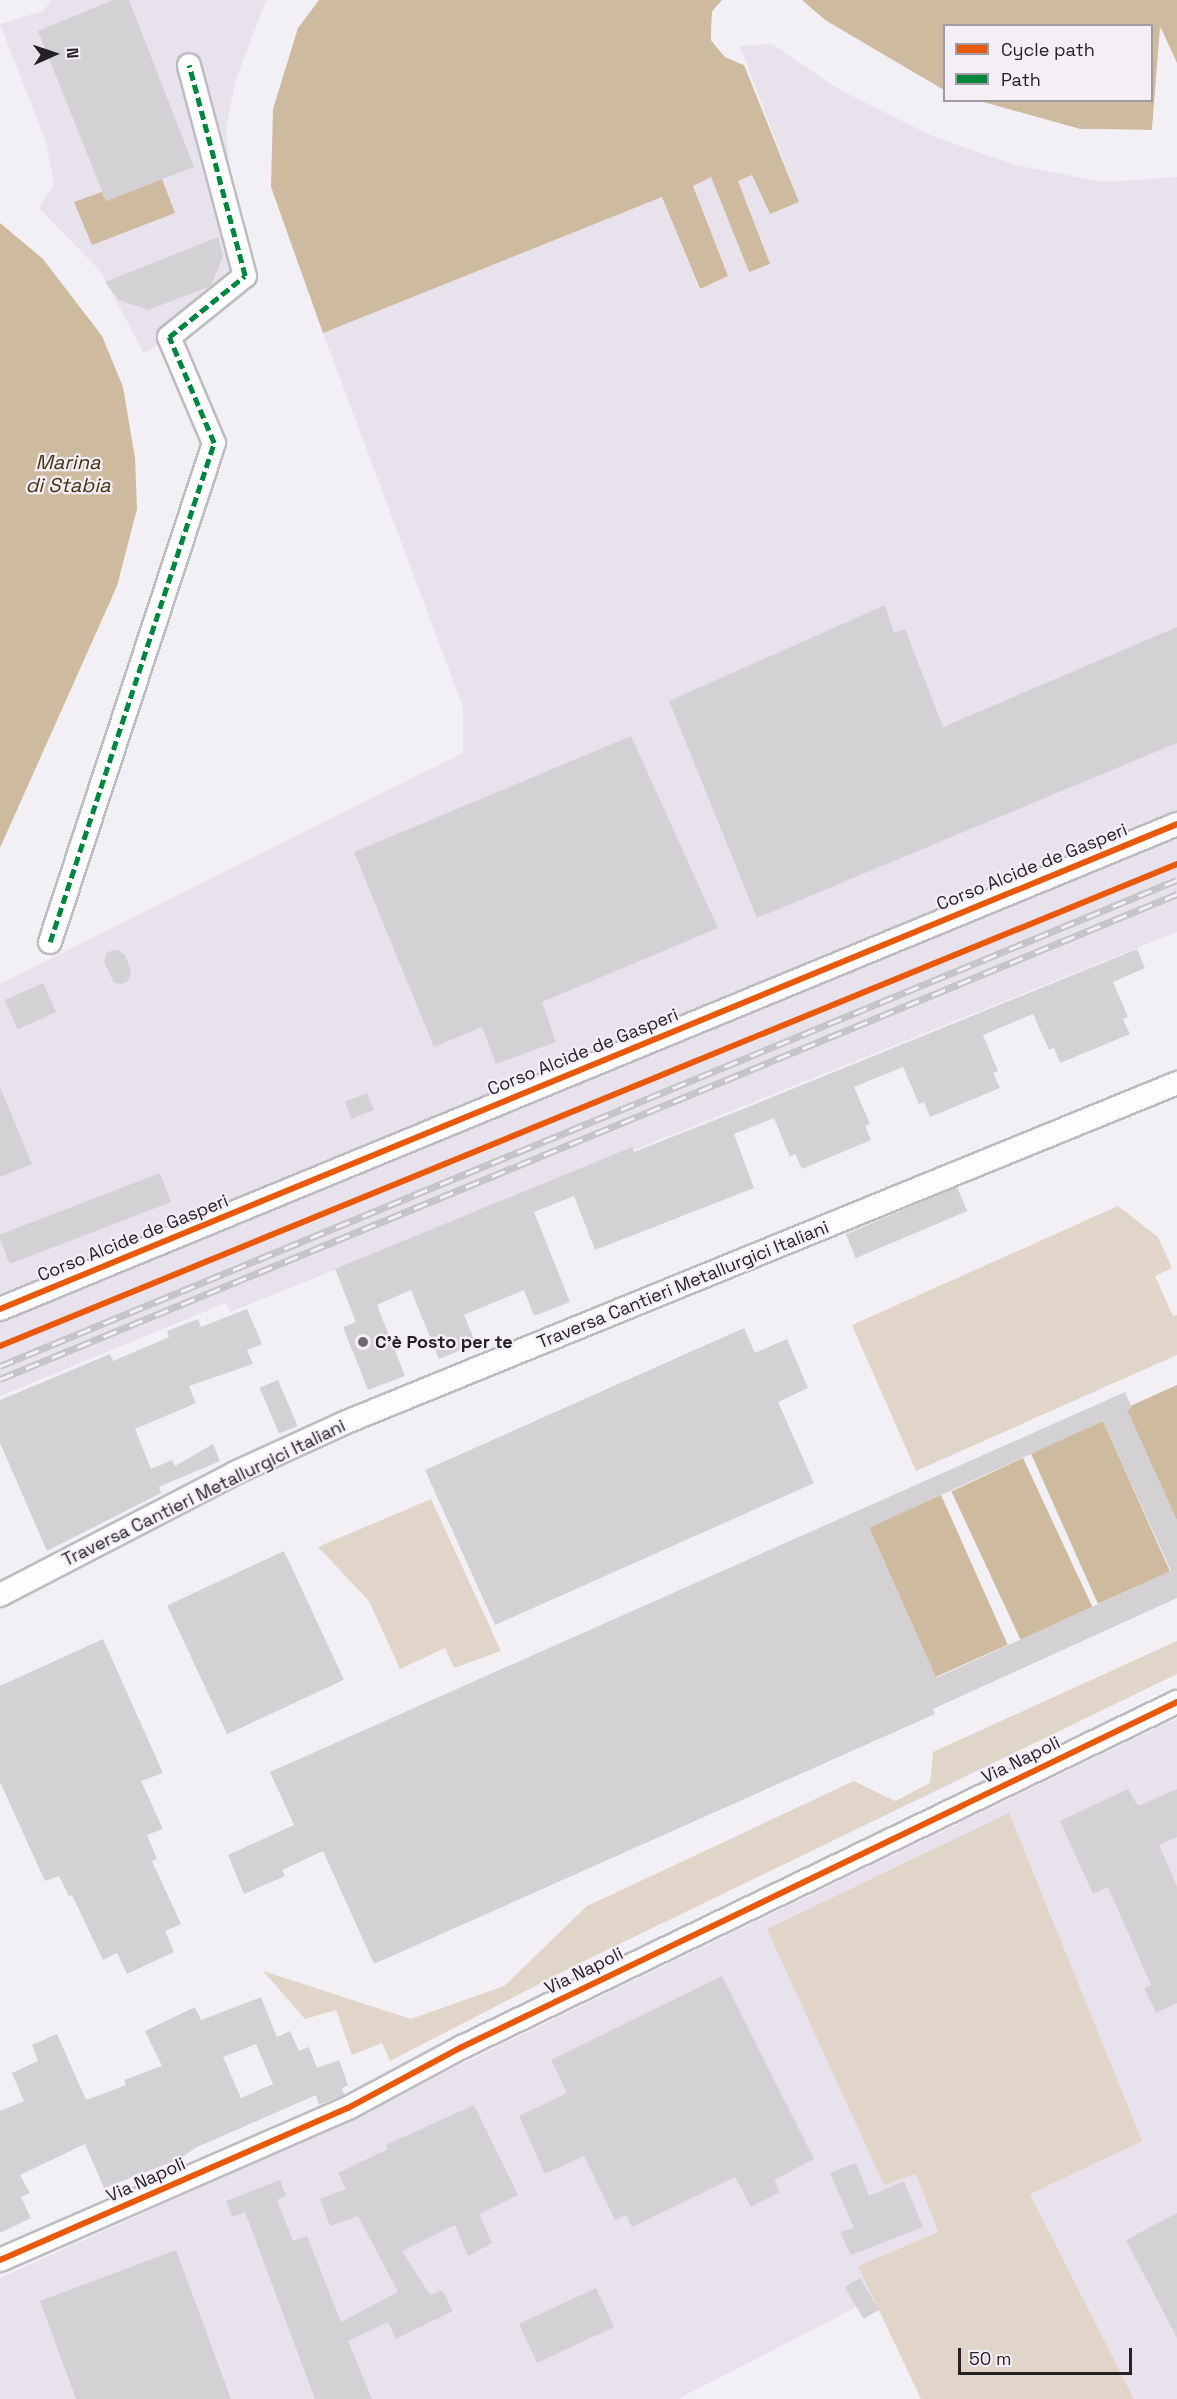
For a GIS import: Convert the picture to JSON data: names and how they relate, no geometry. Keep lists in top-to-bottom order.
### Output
{
  "streets": {
    "street": ["Corso Alcide de Gasperi", "Traversa Cantieri Metallurgici Italiani", "Via Napoli"]
  },
  "water": ["Marina di Stabia"],
  "places": ["C'è Posto per te"],
  "legend": ["Cycle path", "Path"],
  "scale_bar": "50 m",
  "north": "right"
}
